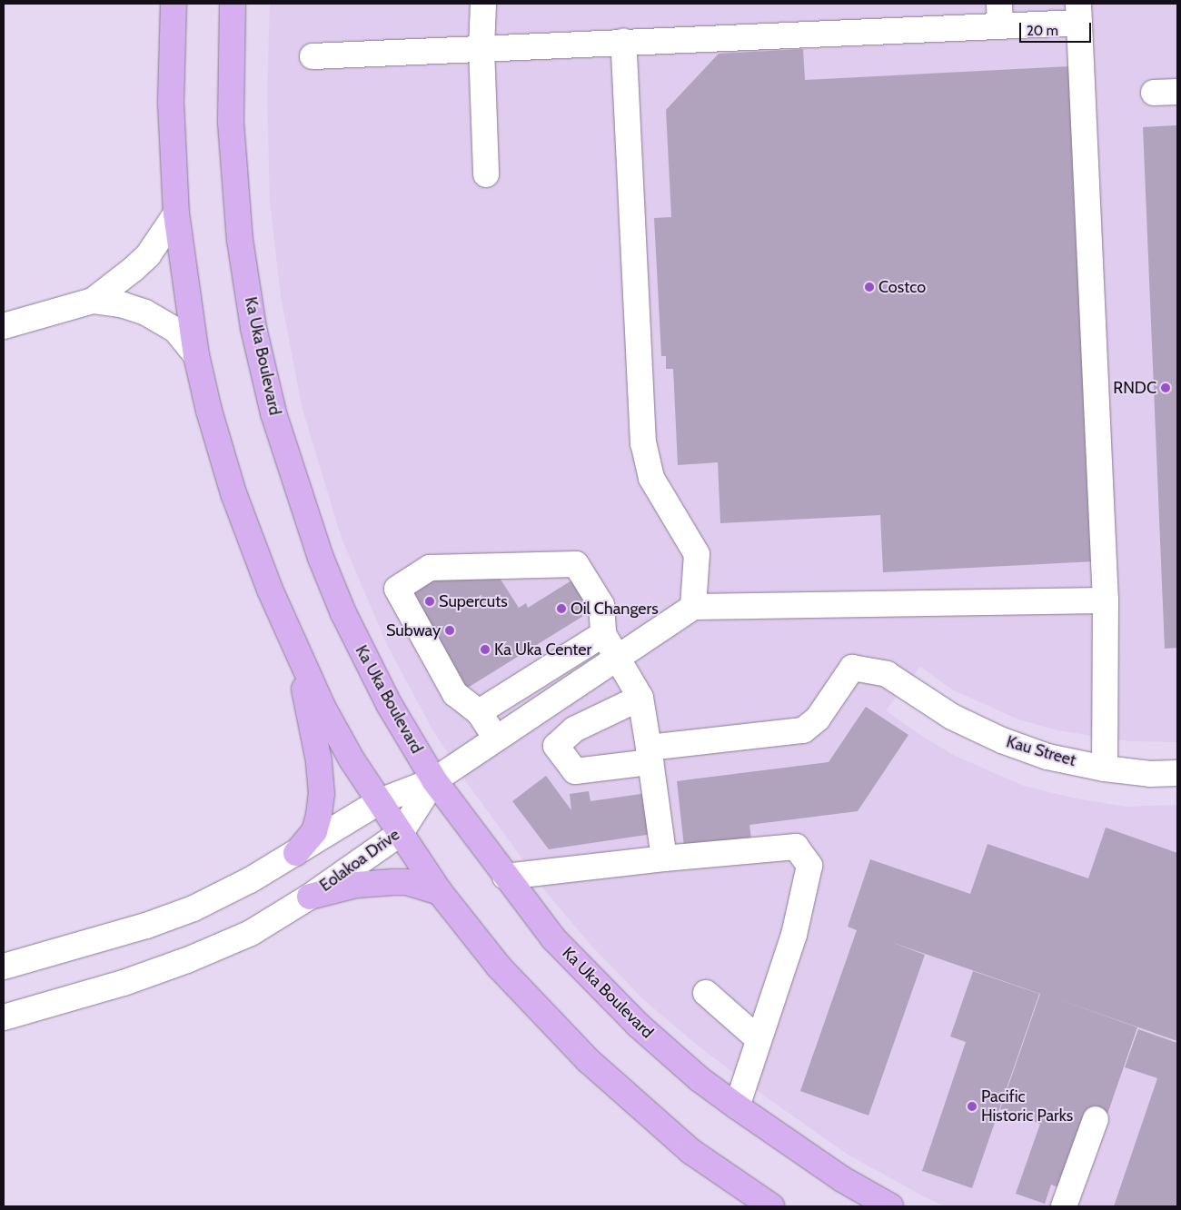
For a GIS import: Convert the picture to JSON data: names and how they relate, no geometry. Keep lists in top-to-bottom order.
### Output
{
  "streets": {
    "main road": ["Ka Uka Boulevard"],
    "street": ["Kau Street", "Eolakoa Drive"]
  },
  "crossings": [
    ["Ka Uka Boulevard", "Eolakoa Drive"]
  ],
  "places": [
    "Costco",
    "RNDC",
    "Supercuts",
    "Oil Changers",
    "Subway",
    "Ka Uka Center",
    "Pacific Historic Parks"
  ],
  "scale_bar": "20 m"
}
